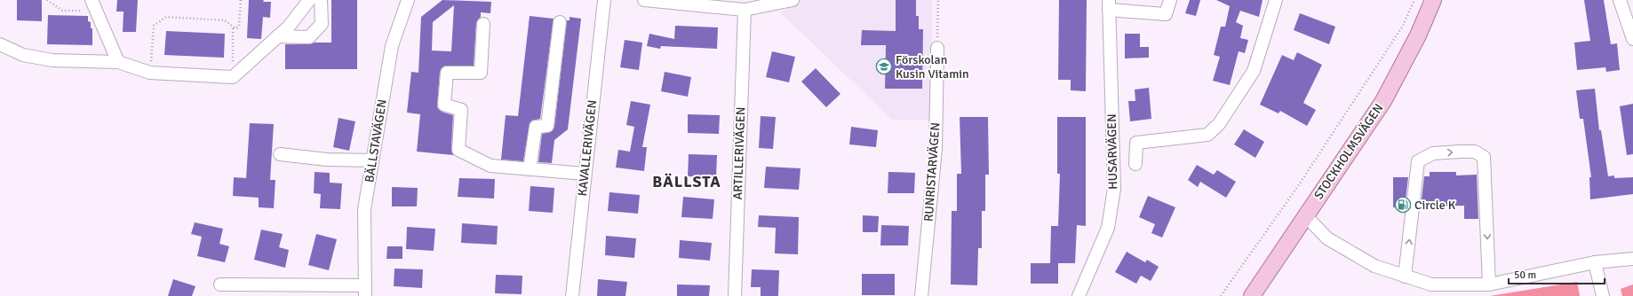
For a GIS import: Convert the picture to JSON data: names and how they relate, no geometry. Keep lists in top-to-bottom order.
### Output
{
  "streets": {
    "main road": ["STOCKHOLMSVÄGEN"],
    "street": [
      "BÄLLSTAVÄGEN",
      "KAVALLERIVÄGEN",
      "HUSARVÄGEN",
      "ARTILLERIVÄGEN",
      "RUNRISTARVÄGEN"
    ]
  },
  "districts": ["BÄLLSTA"],
  "places": {
    "school or university": ["Förskolan Kusin Vitamin"],
    "fuel station": ["Circle K"]
  },
  "scale_bar": "50 m"
}
